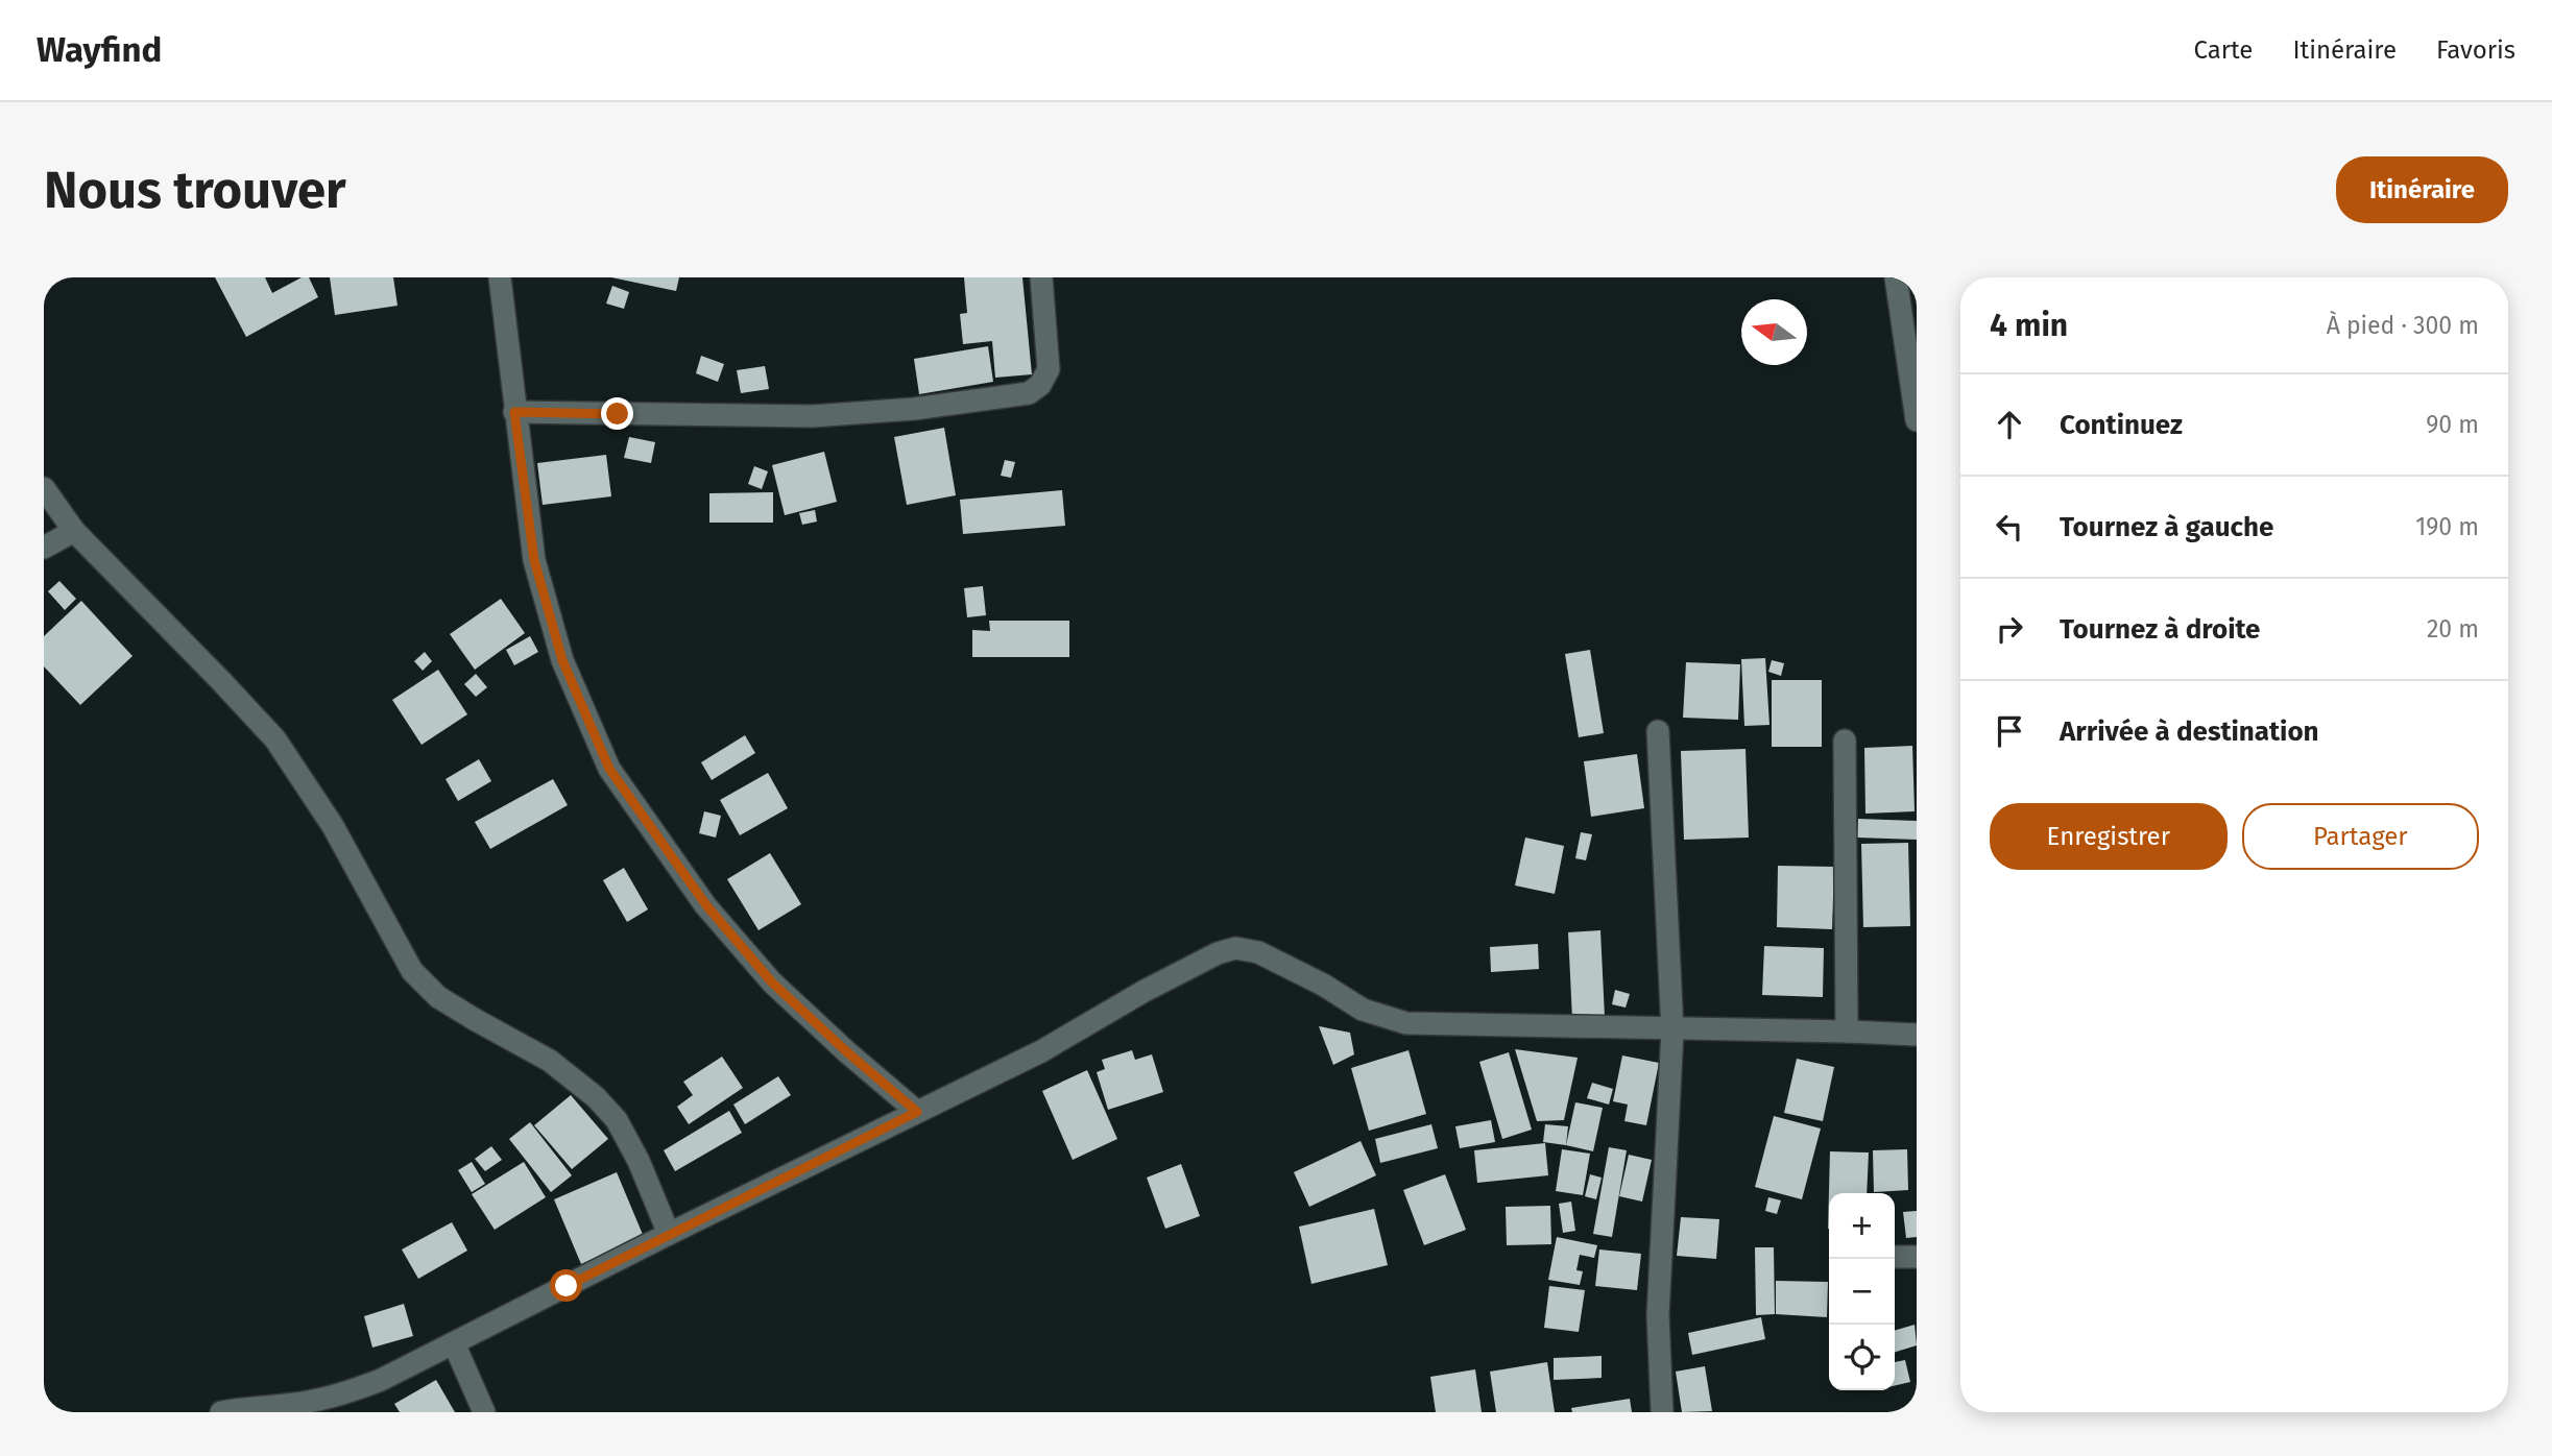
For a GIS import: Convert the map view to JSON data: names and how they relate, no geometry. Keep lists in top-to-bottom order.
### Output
{
  "north": "left",
  "page": {
    "header": "Wayfind",
    "nav": ["Carte", "Itinéraire", "Favoris"],
    "buttons": [
      "Itinéraire",
      ["Enregistrer", "Partager"]
    ],
    "title": "Nous trouver",
    "heading": ["4 min", "À pied · 300 m"],
    "list": [
      ["Continuez", "90 m"],
      ["Tournez à gauche", "190 m"],
      ["Tournez à droite", "20 m"],
      "Arrivée à destination"
    ],
    "map_buttons": ["+", "−"]
  }
}
